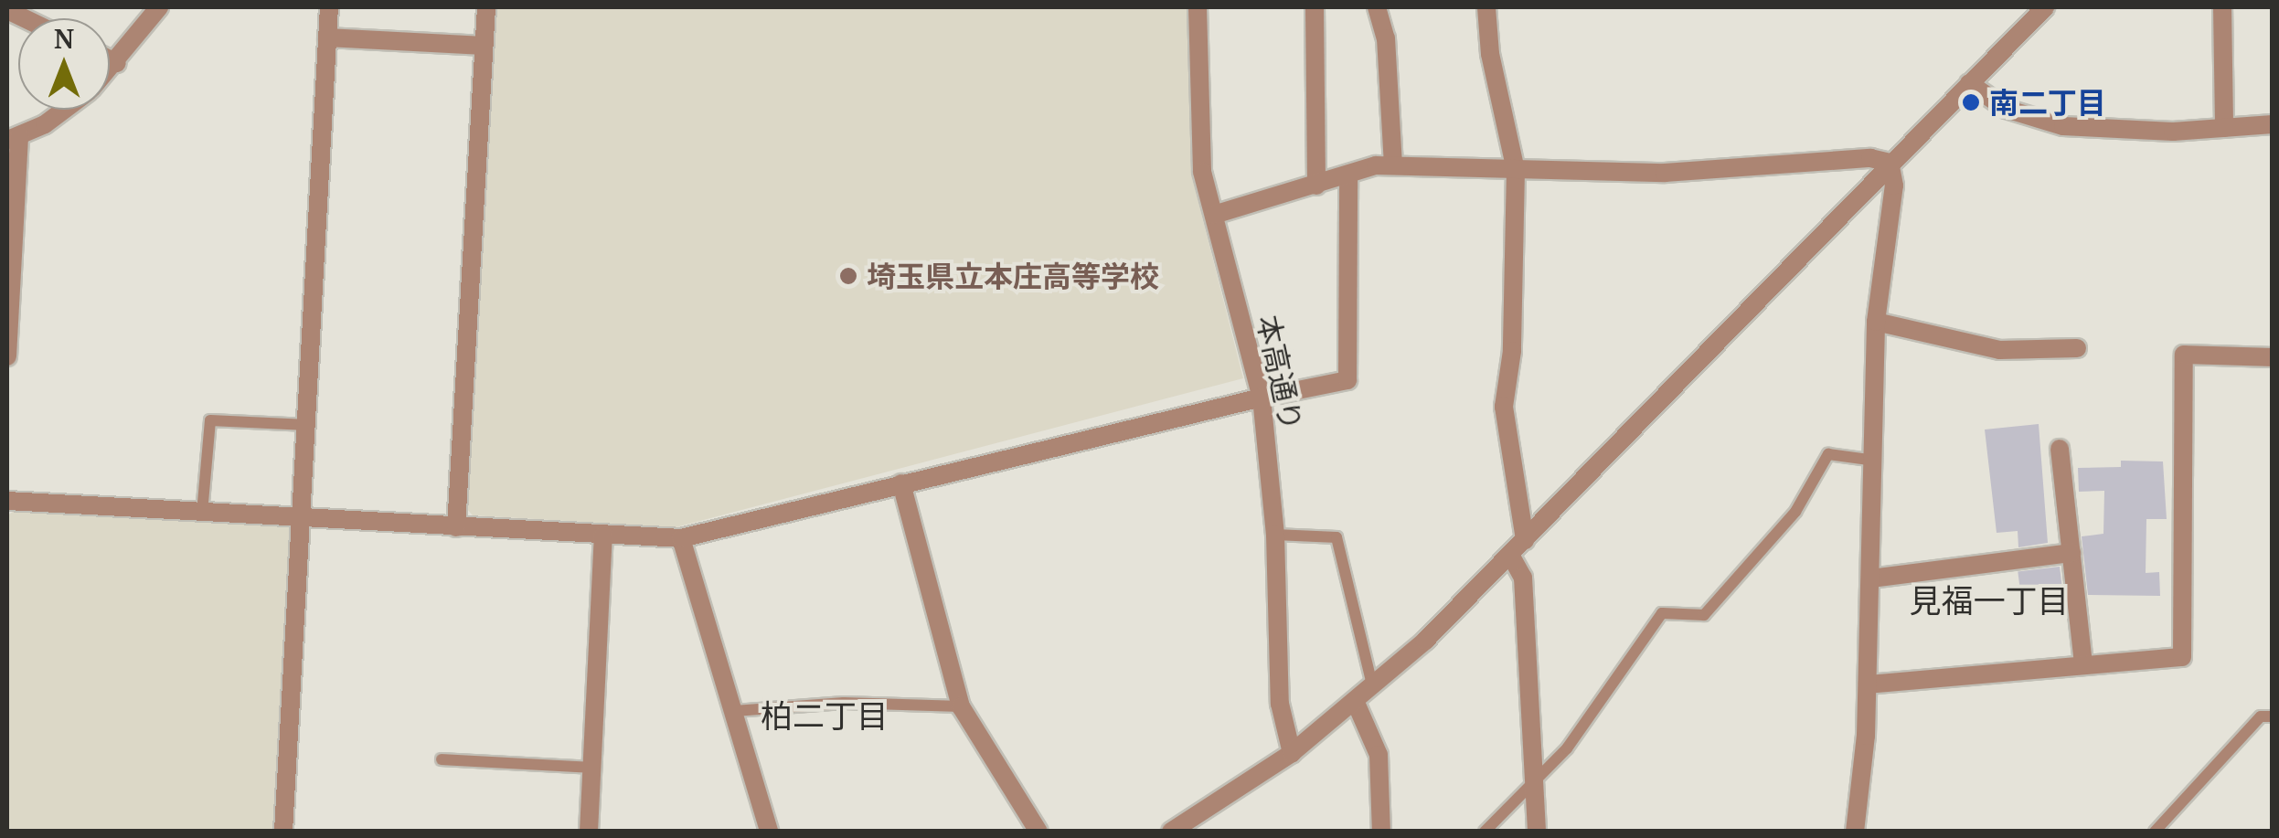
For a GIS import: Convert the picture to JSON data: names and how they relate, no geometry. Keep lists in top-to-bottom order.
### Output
{
  "streets": {
    "street": ["本高通り"]
  },
  "districts": ["見福一丁目", "柏二丁目"],
  "places": ["南二丁目", "埼玉県立本庄高等学校"],
  "north": "top"
}
